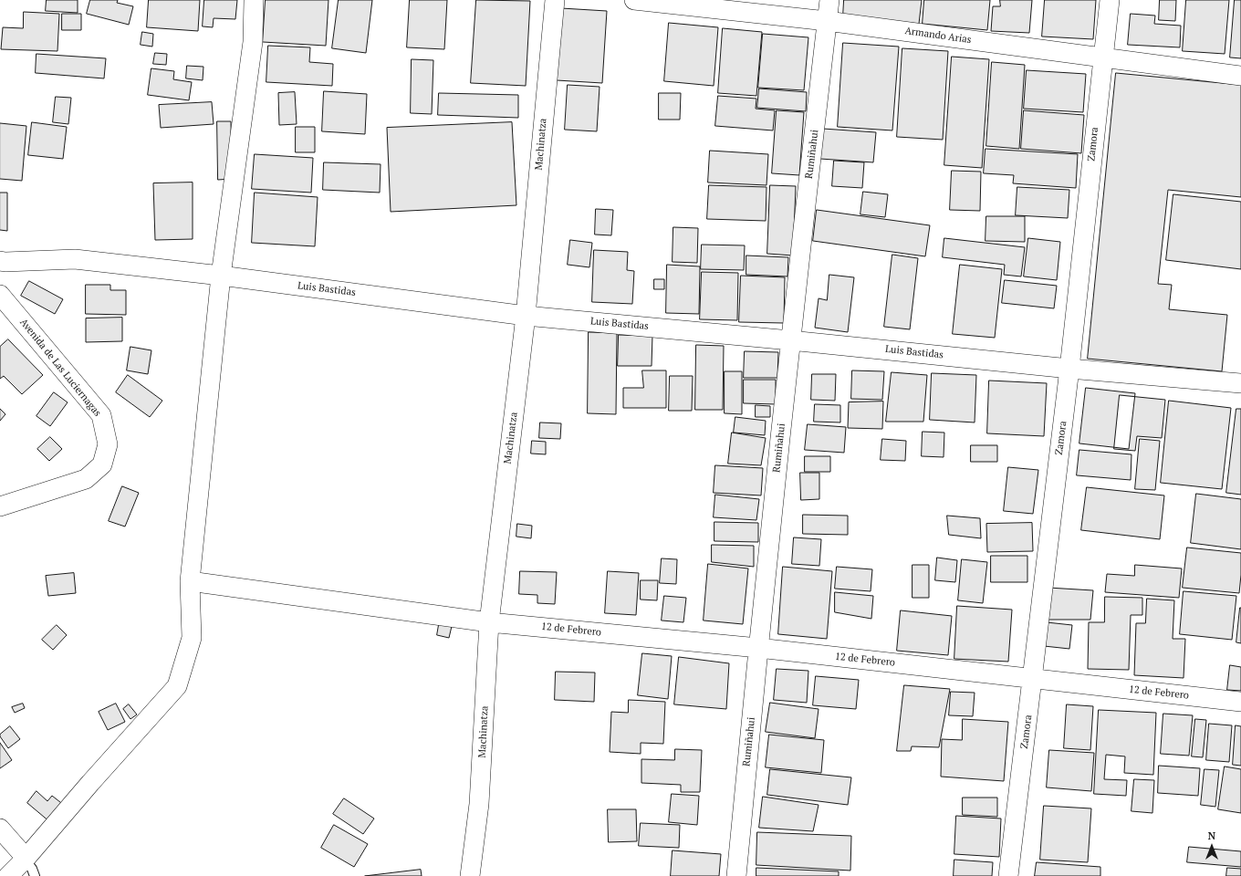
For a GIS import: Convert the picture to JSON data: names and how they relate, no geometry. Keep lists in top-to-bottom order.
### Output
{
  "streets": {
    "street": [
      "Armando Arias",
      "Machinatza",
      "Zamora",
      "Rumiñahui",
      "Luis Bastidas",
      "Avenida de Las Luciernagas",
      "12 de Febrero"
    ]
  },
  "crossings": [
    ["Armando Arias", "Zamora"],
    ["Armando Arias", "Rumiñahui"],
    ["Machinatza", "Luis Bastidas"],
    ["Machinatza", "12 de Febrero"],
    ["Zamora", "Luis Bastidas"],
    ["Zamora", "12 de Febrero"],
    ["Rumiñahui", "Luis Bastidas"],
    ["Rumiñahui", "12 de Febrero"]
  ],
  "north": "top"
}
